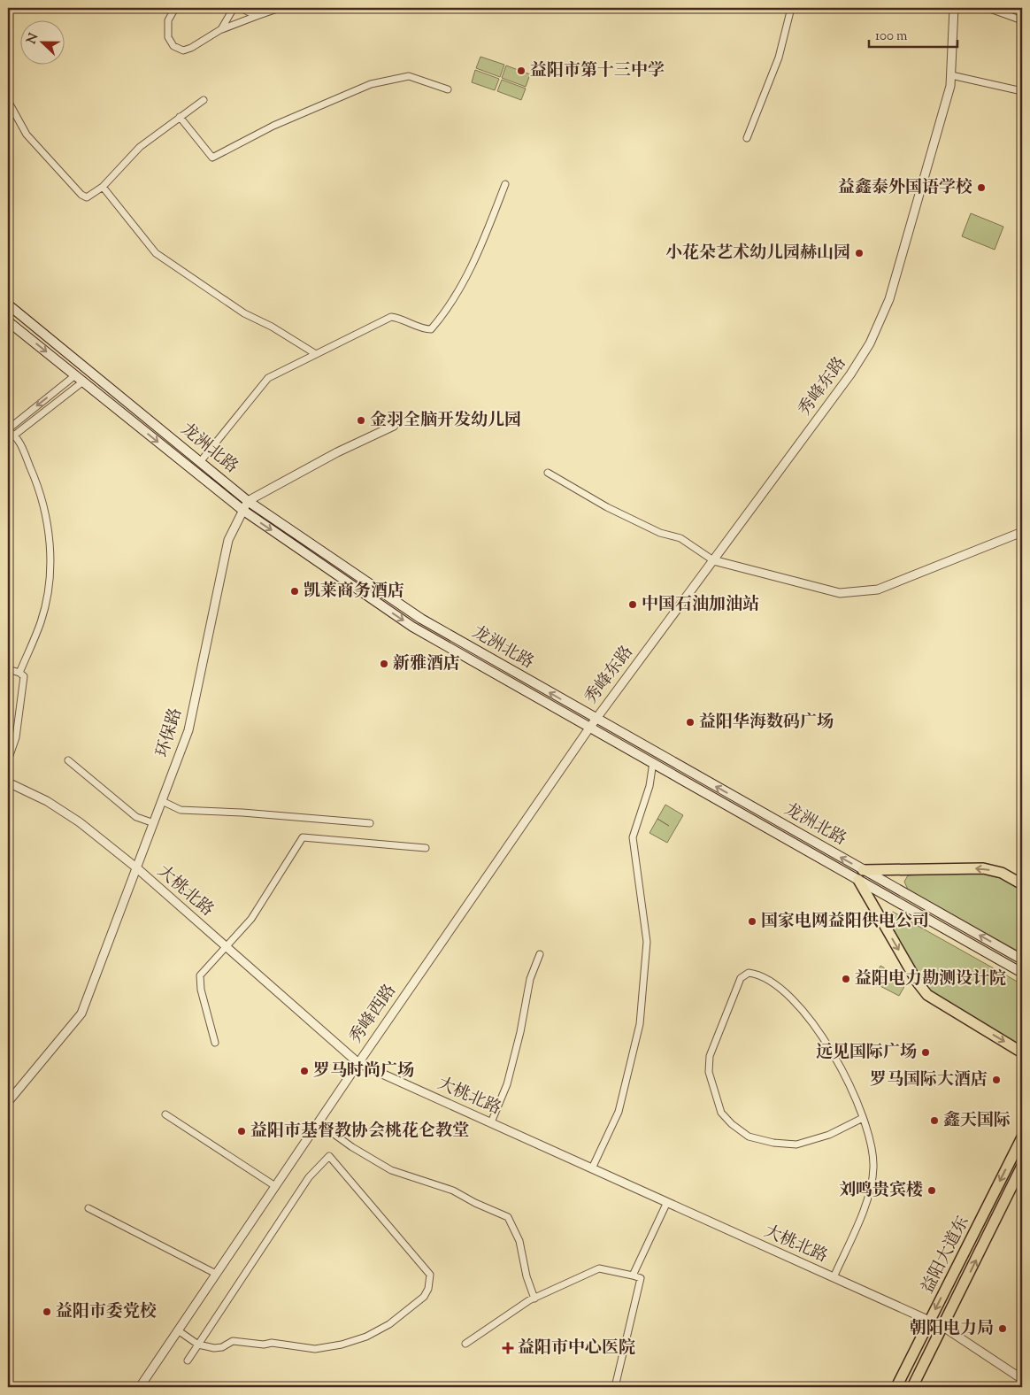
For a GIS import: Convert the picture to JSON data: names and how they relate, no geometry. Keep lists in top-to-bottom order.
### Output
{
  "streets": {
    "main road": ["龙洲北路", "益阳大道东"],
    "street": [
      "秀峰东路",
      "环保路",
      "大桃北路",
      "秀峰西路"
    ]
  },
  "crossings": [
    ["秀峰东路", "龙洲北路"],
    ["秀峰东路", "秀峰西路"],
    ["龙洲北路", "环保路"],
    ["龙洲北路", "秀峰西路"],
    ["环保路", "大桃北路"],
    ["大桃北路", "秀峰西路"],
    ["大桃北路", "益阳大道东"]
  ],
  "places": {
    "other": [
      "益阳市第十三中学",
      "益鑫泰外国语学校",
      "小花朵艺术幼儿园赫山园",
      "金羽全脑开发幼儿园",
      "凯莱商务酒店",
      "中国石油加油站",
      "新雅酒店",
      "益阳华海数码广场",
      "国家电网益阳供电公司",
      "益阳电力勘测设计院",
      "远见国际广场",
      "罗马时尚广场",
      "罗马国际大酒店",
      "鑫天国际",
      "益阳市基督教协会桃花仑教堂",
      "刘鸣贵宾楼",
      "益阳市委党校",
      "朝阳电力局"
    ],
    "health": ["益阳市中心医院"]
  },
  "scale_bar": "100 m",
  "north": "left"
}
